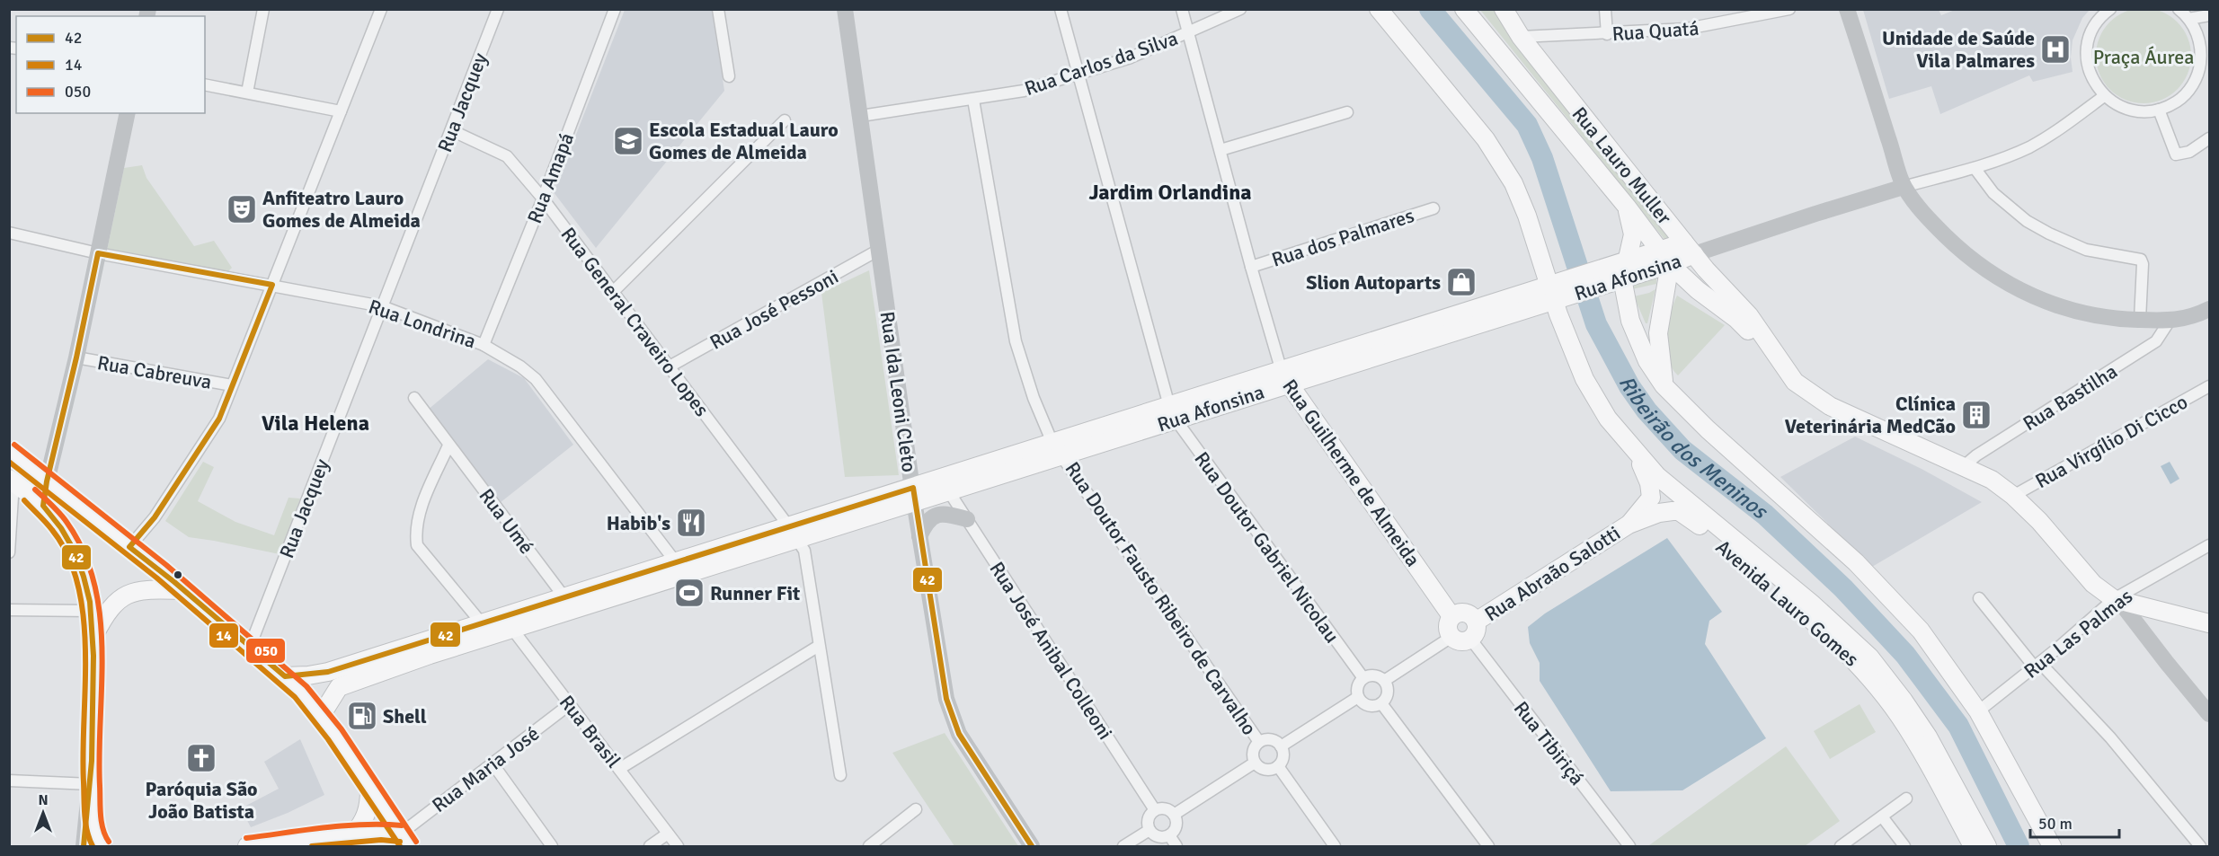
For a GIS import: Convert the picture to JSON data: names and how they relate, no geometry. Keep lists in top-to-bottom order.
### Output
{
  "streets": {
    "main road": [
      "Rua Lauro Muller",
      "Rua Afonsina",
      "Rua Guilherme de Almeida",
      "Rua Abraão Salotti",
      "Avenida Lauro Gomes"
    ],
    "street": [
      "Rua Quatá",
      "Rua Carlos da Silva",
      "Rua Jacquey",
      "Rua Amapá",
      "Rua dos Palmares",
      "Rua José Pessoni",
      "Rua General Craveiro Lopes",
      "Rua Londrina",
      "Rua Cabreuva",
      "Rua Ida Leoni Cleto",
      "Rua Bastilha",
      "Rua Virgílio Di Cicco",
      "Rua Umé",
      "Rua Doutor Gabriel Nicolau",
      "Rua Doutor Fausto Ribeiro de Carvalho",
      "Rua Las Palmas",
      "Rua José Anibal Colleoni",
      "Rua Brasil",
      "Rua Tibiriçá",
      "Rua Maria José"
    ]
  },
  "crossings": [
    ["Rua Quatá", "Rua Lauro Muller"],
    ["Rua Carlos da Silva", "Rua Ida Leoni Cleto"],
    ["Rua Carlos da Silva", "Rua Guilherme de Almeida"],
    ["Rua Carlos da Silva", "Rua Doutor Gabriel Nicolau"],
    ["Rua Carlos da Silva", "Rua Doutor Fausto Ribeiro de Carvalho"],
    ["Rua Jacquey", "Rua General Craveiro Lopes"],
    ["Rua Jacquey", "Rua Londrina"],
    ["Rua Lauro Muller", "Rua Afonsina"],
    ["Rua Lauro Muller", "Rua Bastilha"],
    ["Rua Lauro Muller", "Rua Virgílio Di Cicco"],
    ["Rua Lauro Muller", "Rua Las Palmas"],
    ["Rua Amapá", "Rua General Craveiro Lopes"],
    ["Rua Amapá", "Rua Londrina"],
    ["Rua dos Palmares", "Rua Guilherme de Almeida"],
    ["Rua Afonsina", "Rua General Craveiro Lopes"],
    ["Rua Afonsina", "Rua Londrina"],
    ["Rua Afonsina", "Rua Ida Leoni Cleto"],
    ["Rua Afonsina", "Rua Guilherme de Almeida"],
    ["Rua Afonsina", "Rua Umé"],
    ["Rua Afonsina", "Rua Doutor Gabriel Nicolau"],
    ["Rua Afonsina", "Rua Doutor Fausto Ribeiro de Carvalho"],
    ["Rua Afonsina", "Avenida Lauro Gomes"],
    ["Rua Afonsina", "Rua José Anibal Colleoni"],
    ["Rua Afonsina", "Rua Brasil"],
    ["Rua José Pessoni", "Rua General Craveiro Lopes"],
    ["Rua José Pessoni", "Rua Ida Leoni Cleto"],
    ["Rua Guilherme de Almeida", "Rua Abraão Salotti"],
    ["Rua Guilherme de Almeida", "Rua Tibiriçá"],
    ["Rua Abraão Salotti", "Avenida Lauro Gomes"],
    ["Rua Abraão Salotti", "Rua Tibiriçá"],
    ["Rua Brasil", "Rua Maria José"]
  ],
  "districts": ["Jardim Orlandina", "Vila Helena"],
  "water": ["Ribeirão dos Meninos"],
  "parks": ["Praça Áurea"],
  "places": {
    "hospital": ["Unidade de Saúde Vila Palmares"],
    "school or university": ["Escola Estadual Lauro Gomes de Almeida"],
    "theatre": ["Anfiteatro Lauro Gomes de Almeida"],
    "shop": ["Slion Autoparts"],
    "building": ["Clínica Veterinária MedCão"],
    "restaurant": ["Habib's"],
    "sports": ["Runner Fit"],
    "fuel station": ["Shell"],
    "church": ["Paróquia São João Batista"]
  },
  "lines": ["transit line 42", "transit line 050", "transit line 14"],
  "legend": ["42", "14", "050"],
  "scale_bar": "50 m",
  "north": "top"
}
